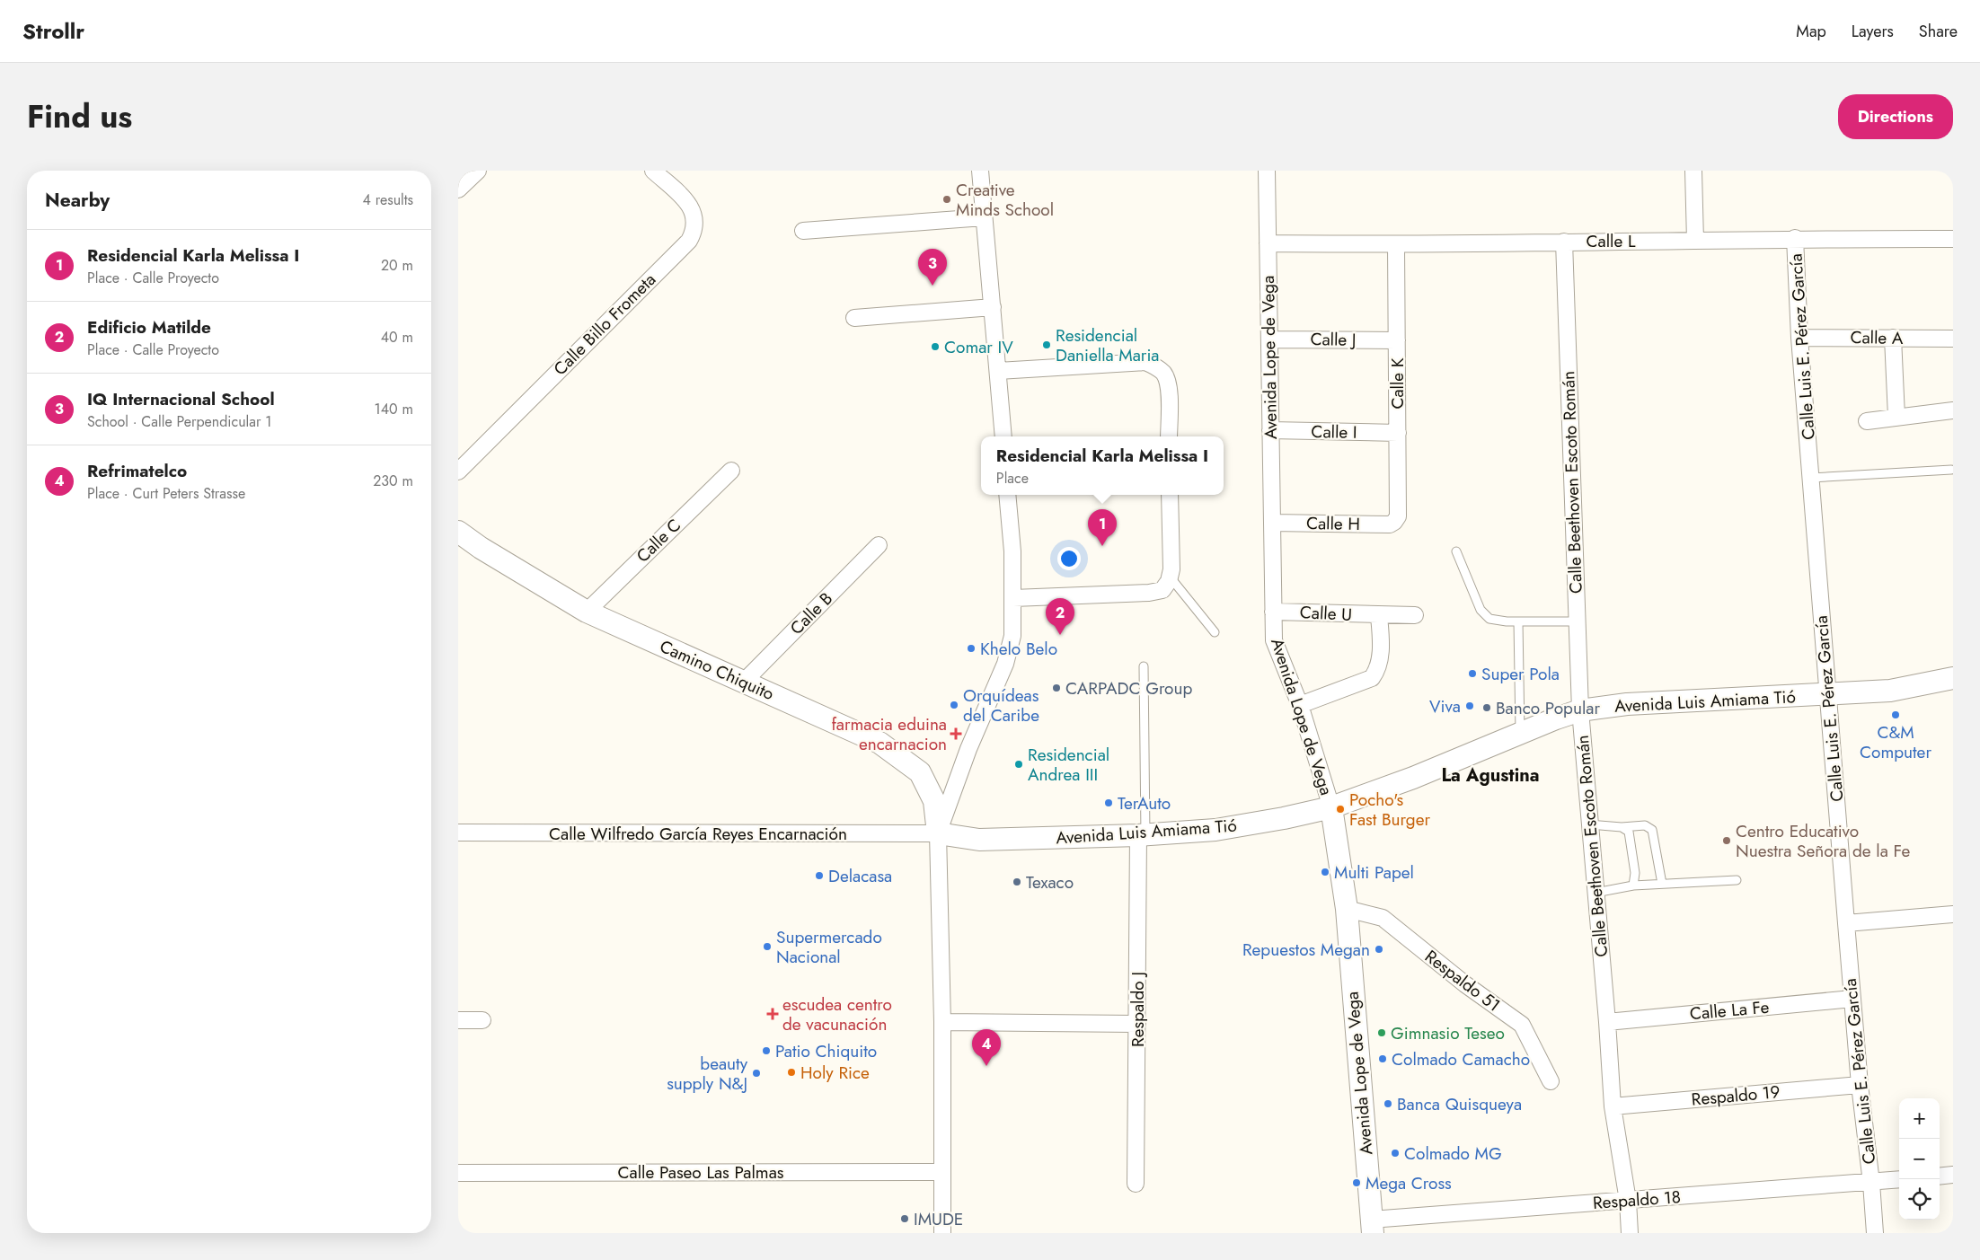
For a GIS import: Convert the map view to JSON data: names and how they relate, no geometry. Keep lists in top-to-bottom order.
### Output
{
  "streets": {
    "main road": ["Avenida Lope de Vega", "Camino Chiquito", "Avenida Luis Amiama Tió"],
    "street": [
      "Calle L",
      "Calle Billo Frometa",
      "Calle A",
      "Calle J",
      "Calle Luis E. Pérez García",
      "Calle K",
      "Calle I",
      "Calle Beethoven Escoto Román",
      "Calle H",
      "Calle C",
      "Calle B",
      "Calle U",
      "Calle Wilfredo García Reyes Encarnación",
      "Respaldo 51",
      "Respaldo J",
      "Calle La Fe",
      "Respaldo 19",
      "Calle Paseo Las Palmas",
      "Respaldo 18"
    ]
  },
  "crossings": [
    ["Calle L", "Calle Luis E. Pérez García"],
    ["Calle L", "Avenida Lope de Vega"],
    ["Calle L", "Calle K"],
    ["Calle L", "Calle Beethoven Escoto Román"],
    ["Calle A", "Calle Luis E. Pérez García"],
    ["Calle J", "Avenida Lope de Vega"],
    ["Calle J", "Calle K"],
    ["Calle Luis E. Pérez García", "Avenida Luis Amiama Tió"],
    ["Calle Luis E. Pérez García", "Calle La Fe"],
    ["Calle Luis E. Pérez García", "Respaldo 19"],
    ["Calle Luis E. Pérez García", "Respaldo 18"],
    ["Avenida Lope de Vega", "Calle I"],
    ["Avenida Lope de Vega", "Calle H"],
    ["Avenida Lope de Vega", "Calle U"],
    ["Avenida Lope de Vega", "Avenida Luis Amiama Tió"],
    ["Avenida Lope de Vega", "Respaldo 51"],
    ["Avenida Lope de Vega", "Respaldo 18"],
    ["Calle K", "Calle I"],
    ["Calle K", "Calle H"],
    ["Calle Beethoven Escoto Román", "Avenida Luis Amiama Tió"],
    ["Calle Beethoven Escoto Román", "Calle La Fe"],
    ["Calle Beethoven Escoto Román", "Respaldo 19"],
    ["Calle Beethoven Escoto Román", "Respaldo 18"],
    ["Calle C", "Camino Chiquito"],
    ["Calle B", "Camino Chiquito"],
    ["Camino Chiquito", "Avenida Luis Amiama Tió"],
    ["Camino Chiquito", "Calle Wilfredo García Reyes Encarnación"],
    ["Avenida Luis Amiama Tió", "Calle Wilfredo García Reyes Encarnación"],
    ["Avenida Luis Amiama Tió", "Respaldo J"]
  ],
  "districts": ["La Agustina"],
  "places": {
    "other": [
      "Creative Minds School",
      "Residencial Daniella Maria",
      "Comar IV",
      "Khelo Belo",
      "Super Pola",
      "CARPADC Group",
      "Orquídeas del Caribe",
      "Viva",
      "Banco Popular",
      "C&M Computer",
      "Residencial Andrea III",
      "TerAuto",
      "Pocho's Fast Burger",
      "Centro Educativo Nuestra Señora de la Fe",
      "Multi Papel",
      "Delacasa",
      "Texaco",
      "Supermercado Nacional",
      "Repuestos Megan",
      "Gimnasio Teseo",
      "Patio Chiquito",
      "Colmado Camacho",
      "Holy Rice",
      "beauty supply N&J",
      "Banca Quisqueya",
      "Colmado MG",
      "Mega Cross",
      "IMUDE"
    ],
    "health": ["farmacia eduina encarnacion", "escudea centro de vacunación"]
  },
  "page": {
    "header": "Strollr",
    "nav": ["Map", "Layers", "Share"],
    "title": "Find us",
    "buttons": "Directions",
    "heading": ["Nearby", "4 results"],
    "list": [
      {
        "mark": "1",
        "name": "Residencial Karla Melissa I",
        "note": "Place · Calle Proyecto",
        "value": "20 m"
      },
      {
        "mark": "2",
        "name": "Edificio Matilde",
        "note": "Place · Calle Proyecto",
        "value": "40 m"
      },
      {
        "mark": "3",
        "name": "IQ Internacional School",
        "note": "School · Calle Perpendicular 1",
        "value": "140 m"
      },
      {
        "mark": "4",
        "name": "Refrimatelco",
        "note": "Place · Curt Peters Strasse",
        "value": "230 m"
      }
    ],
    "pins": [
      "3",
      "1",
      "2",
      "4"
    ],
    "popup": ["Residencial Karla Melissa I", "Place"],
    "map_buttons": ["+", "−"]
  }
}
